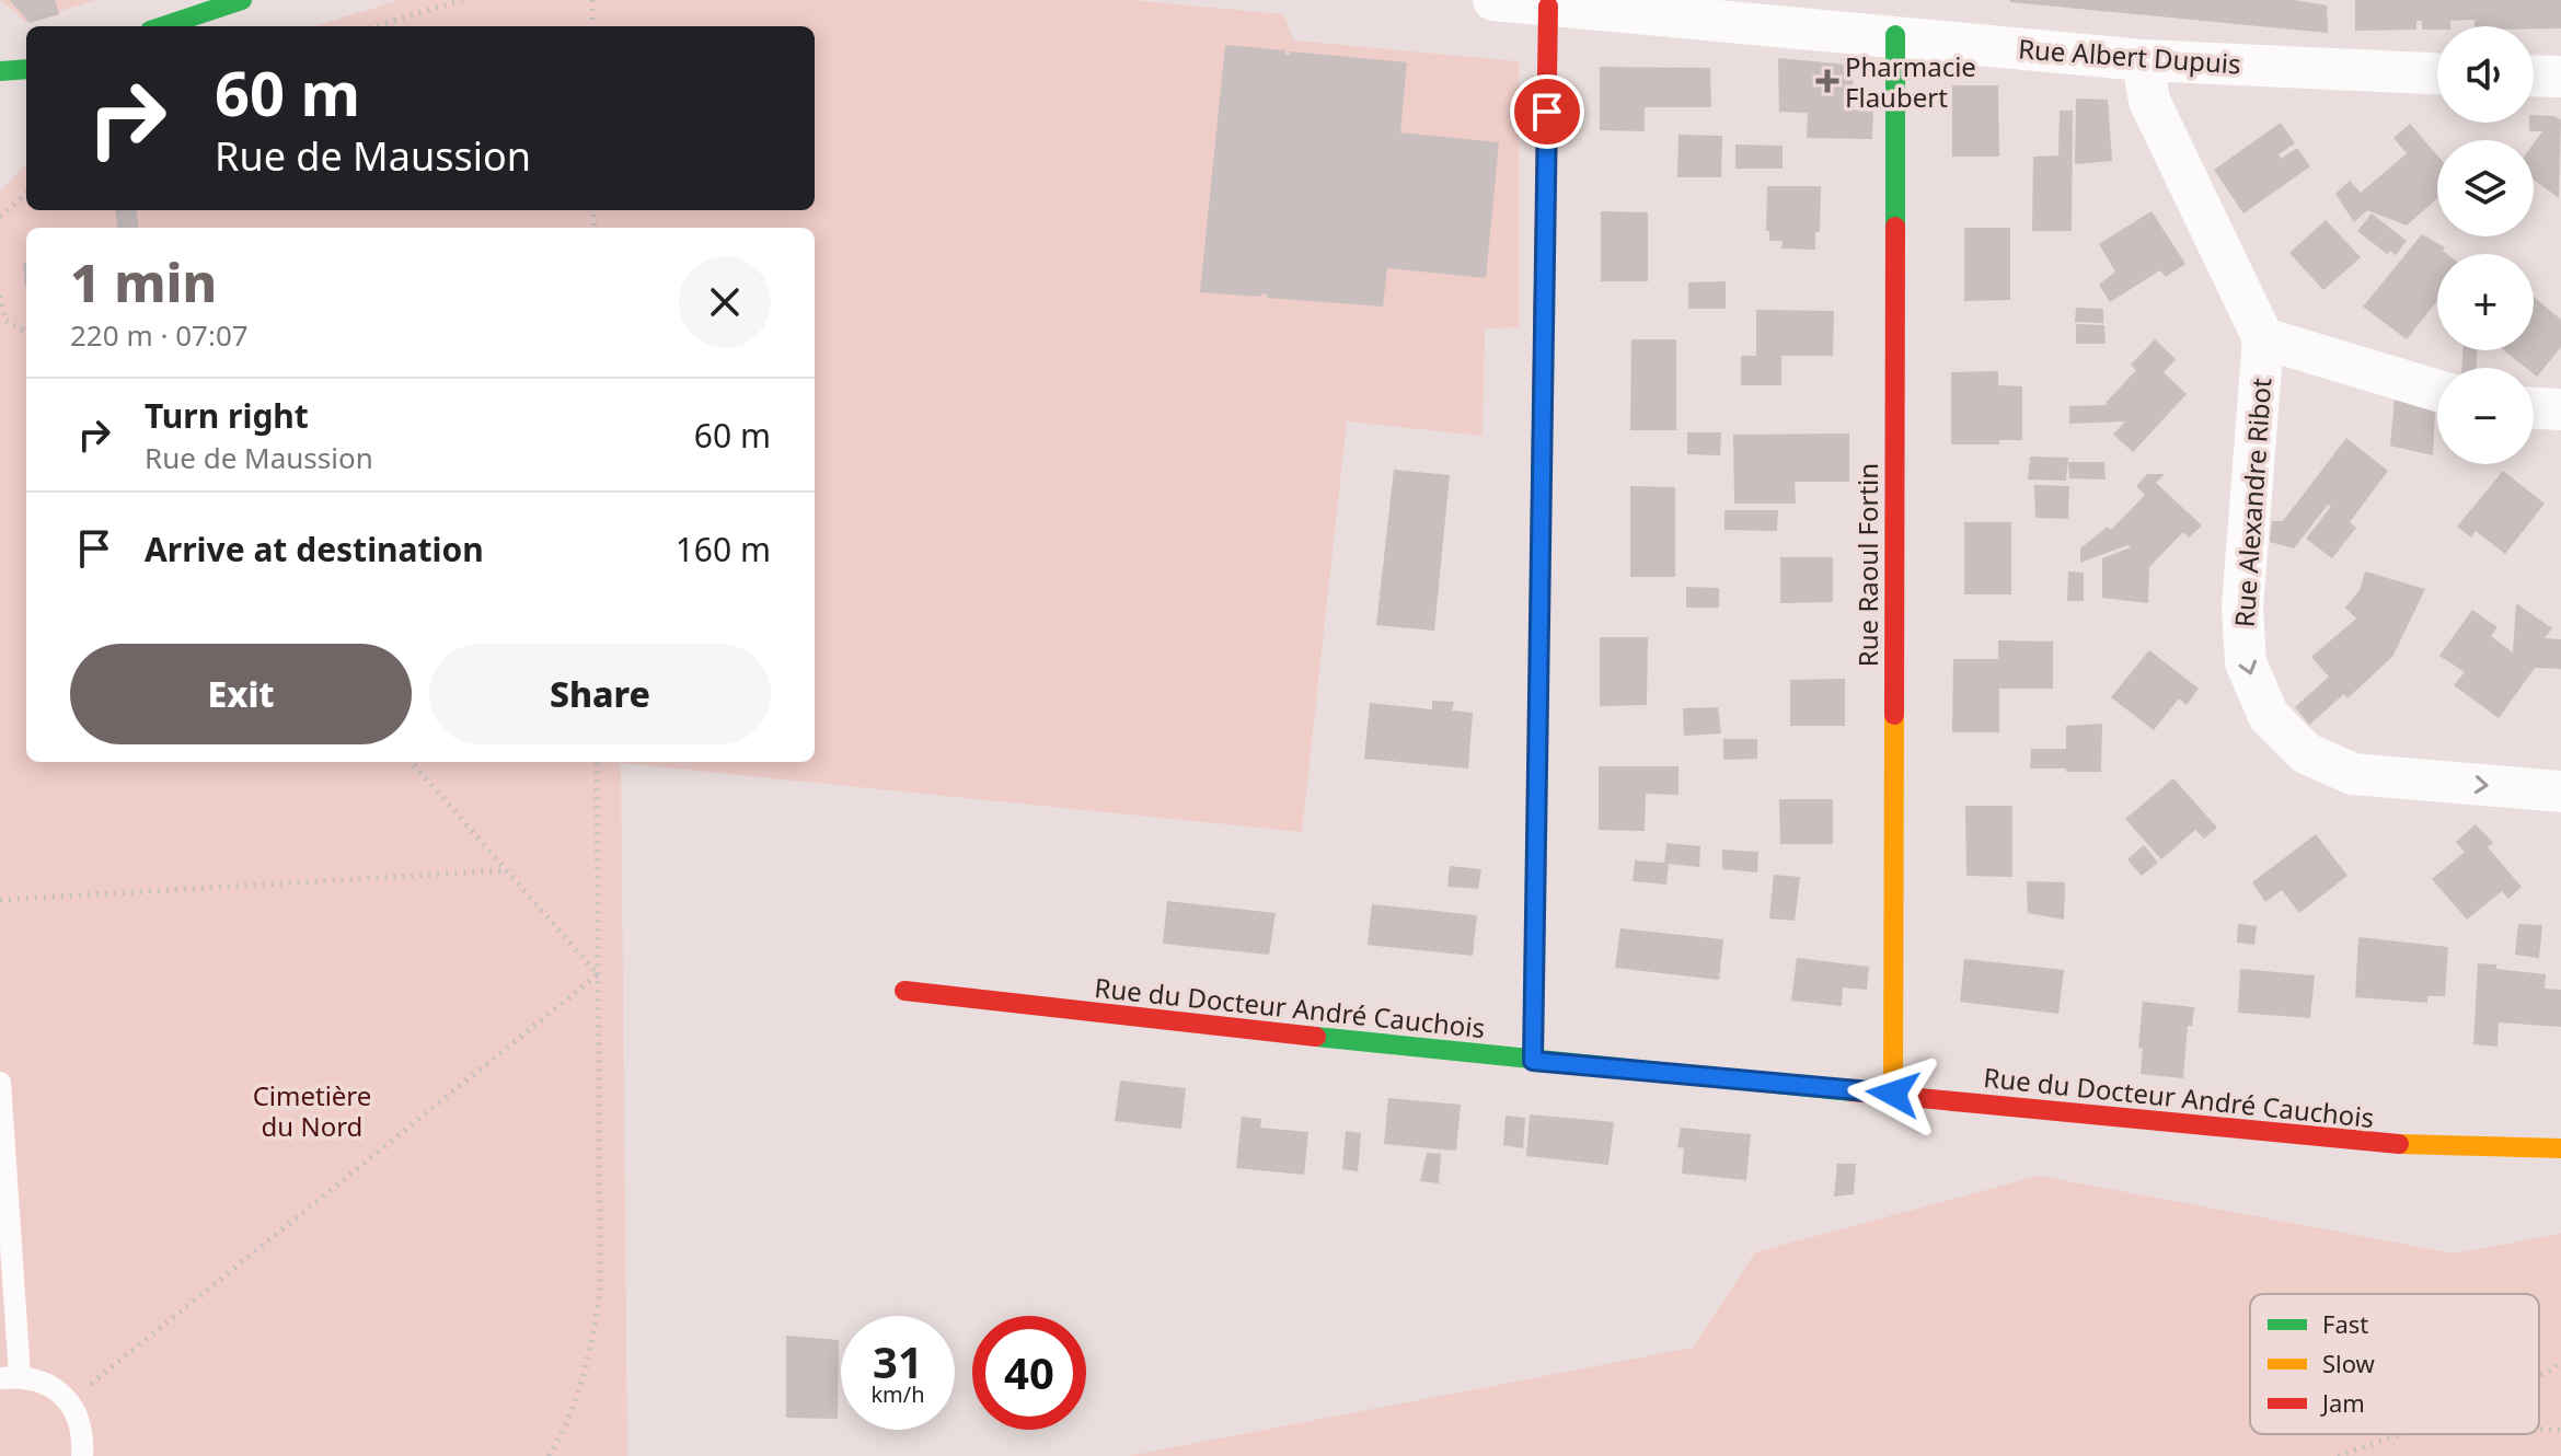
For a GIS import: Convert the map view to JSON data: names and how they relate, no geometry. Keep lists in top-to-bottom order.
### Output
{
  "streets": {
    "street": [
      "Rue Albert Dupuis",
      "Rue Alexandre Ribot",
      "Rue Raoul Fortin",
      "Rue du Docteur André Cauchois"
    ]
  },
  "crossings": [
    ["Rue Albert Dupuis", "Rue Raoul Fortin"],
    ["Rue Raoul Fortin", "Rue du Docteur André Cauchois"]
  ],
  "parks": ["Cimetière du Nord"],
  "places": {
    "health": ["Pharmacie Flaubert"]
  },
  "legend": ["Fast", "Slow", "Jam"],
  "page": {
    "map_buttons": ["+", "−"],
    "turn": ["60 m", "Rue de Maussion"],
    "heading": ["1 min", "220 m · 07:07"],
    "list": [
      {
        "name": "Turn right",
        "note": "Rue de Maussion",
        "value": "60 m"
      },
      {
        "name": "Arrive at destination",
        "value": "160 m"
      }
    ],
    "buttons": ["Exit", "Share"],
    "speed": "31 km/h",
    "limit": "40"
  }
}
